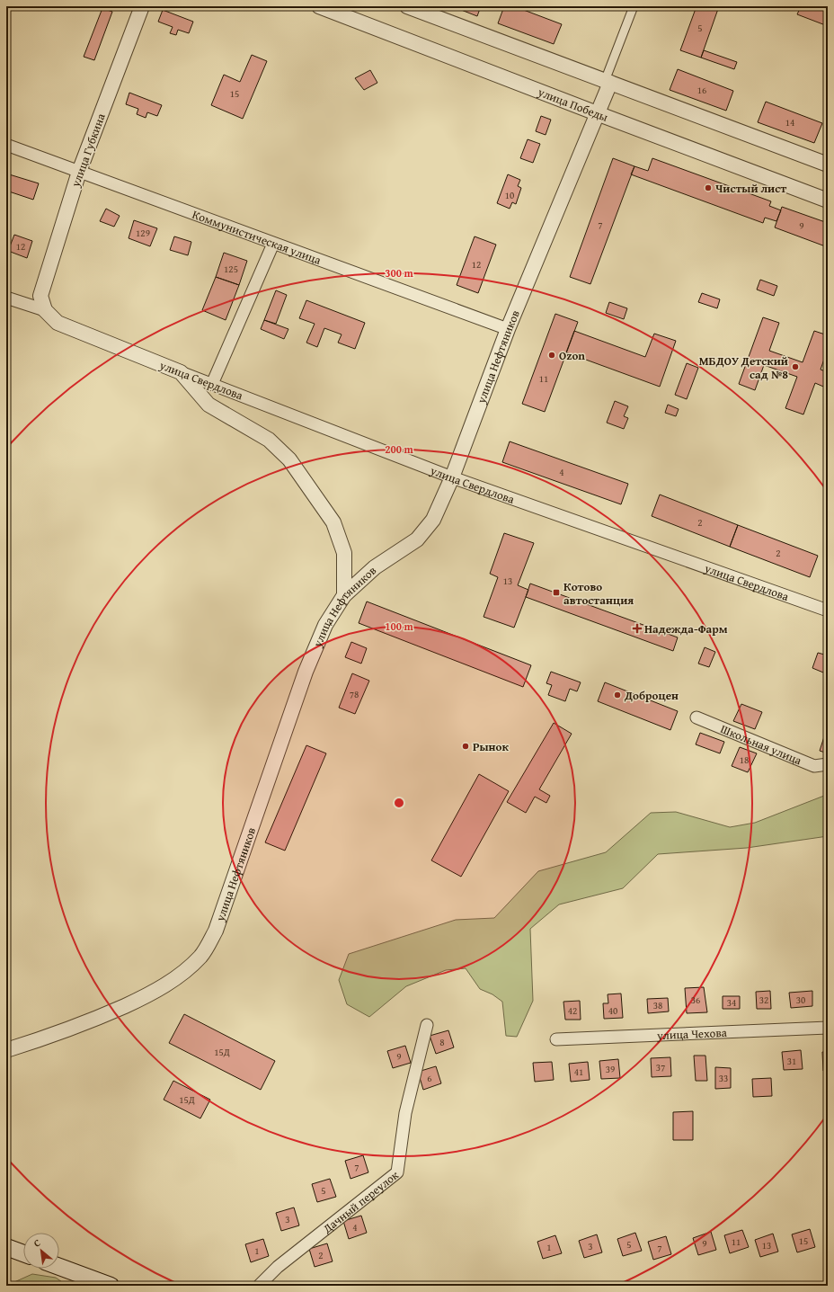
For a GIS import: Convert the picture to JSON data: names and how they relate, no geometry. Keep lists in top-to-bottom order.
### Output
{
  "streets": {
    "street": [
      "улица Победы",
      "улица Губкина",
      "Коммунистическая улица",
      "улица Нефтяников",
      "улица Свердлова",
      "Школьная улица",
      "улица Чехова",
      "Дачный переулок"
    ]
  },
  "crossings": [
    ["улица Победы", "улица Нефтяников"],
    ["улица Губкина", "Коммунистическая улица"],
    ["улица Губкина", "улица Свердлова"],
    ["Коммунистическая улица", "улица Нефтяников"],
    ["улица Нефтяников", "улица Свердлова"]
  ],
  "places": {
    "other": [
      "Чистый лист",
      "Ozon",
      "МБДОУ Детский сад №8",
      "Доброцен",
      "Рынок"
    ],
    "transit": ["Котово автостанция"],
    "health": ["Надежда-Фарм"]
  },
  "house_numbers": [
    "5",
    "16",
    "15",
    "14",
    "10",
    "7",
    "9",
    "129",
    "12",
    "12",
    "125",
    "11",
    "4",
    "2",
    "2",
    "13",
    "78",
    "18",
    "36",
    "32",
    "30",
    "34",
    "38",
    "42",
    "40",
    "8",
    "15Д",
    "9",
    "31",
    "37",
    "39",
    "41",
    "6",
    "33",
    "15Д",
    "7",
    "5",
    "3",
    "4",
    "15",
    "11",
    "9",
    "5",
    "13",
    "3",
    "1",
    "7",
    "1",
    "2"
  ],
  "north": "top left",
  "rings": ["300 m", "200 m", "100 m"]
}
